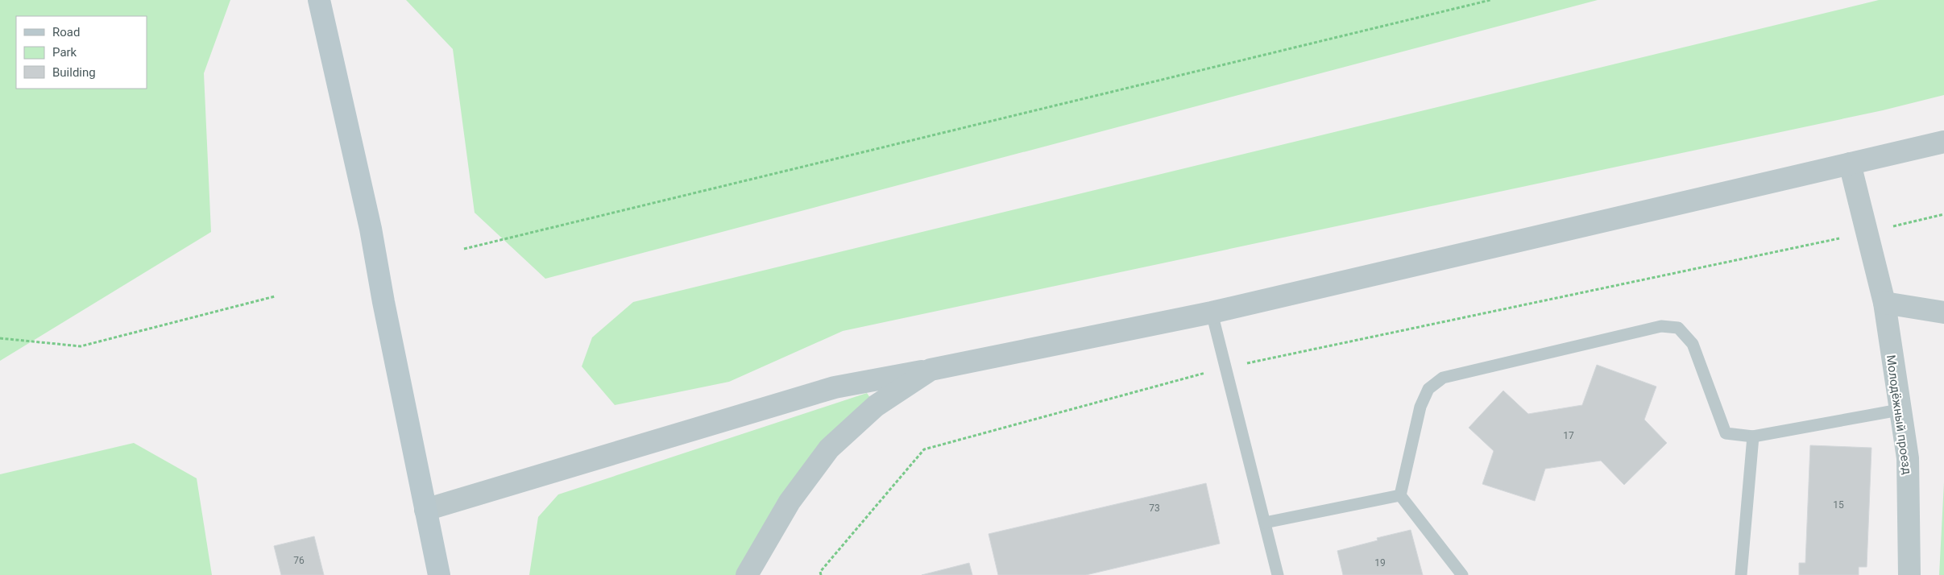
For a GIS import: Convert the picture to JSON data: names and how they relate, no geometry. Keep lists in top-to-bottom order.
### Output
{
  "streets": {
    "street": ["Молодёжный проезд"]
  },
  "house_numbers": [
    "17",
    "15",
    "73",
    "76",
    "19"
  ],
  "legend": ["Road", "Park", "Building"]
}
